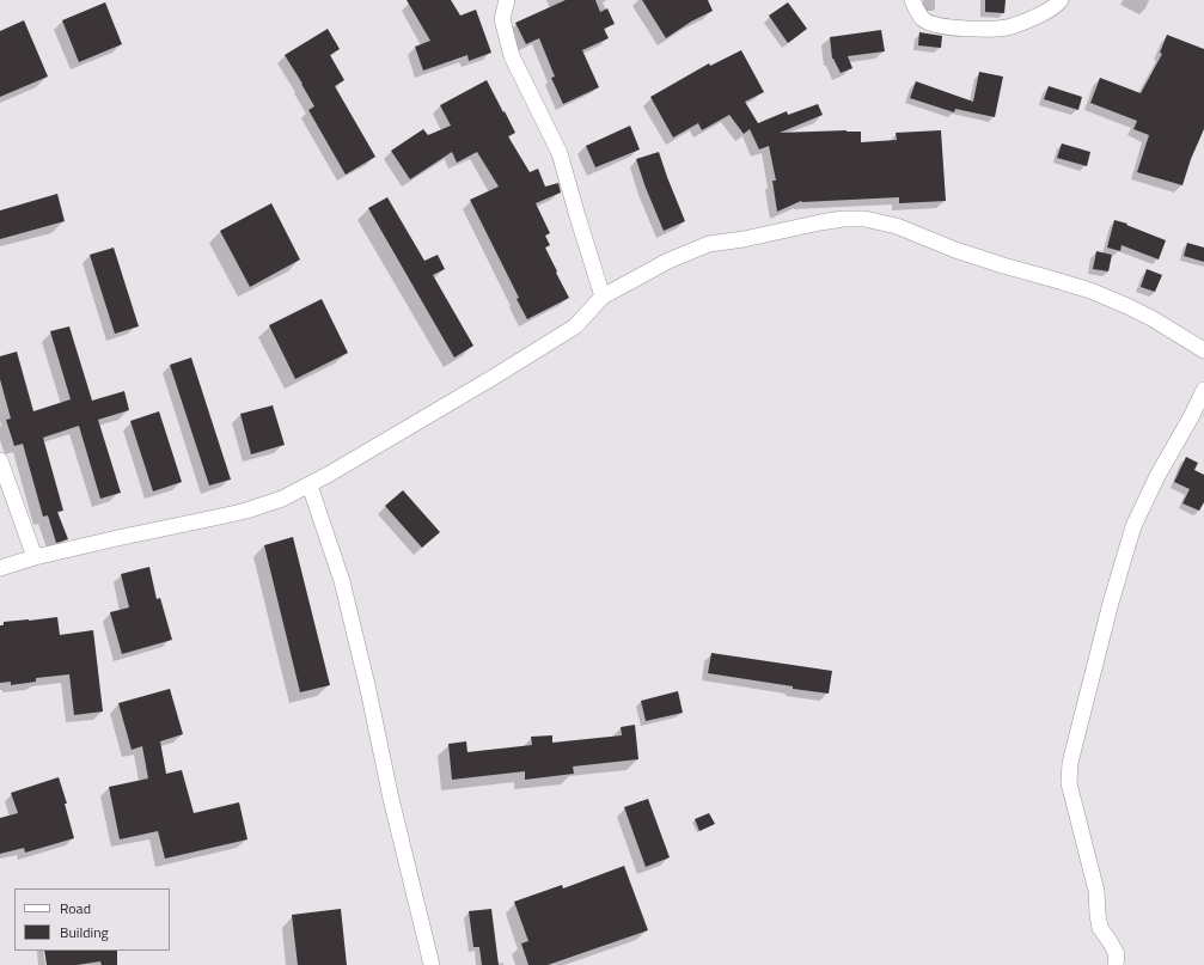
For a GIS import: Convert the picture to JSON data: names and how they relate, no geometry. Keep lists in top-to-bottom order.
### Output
{
  "legend": ["Road", "Building"]
}
